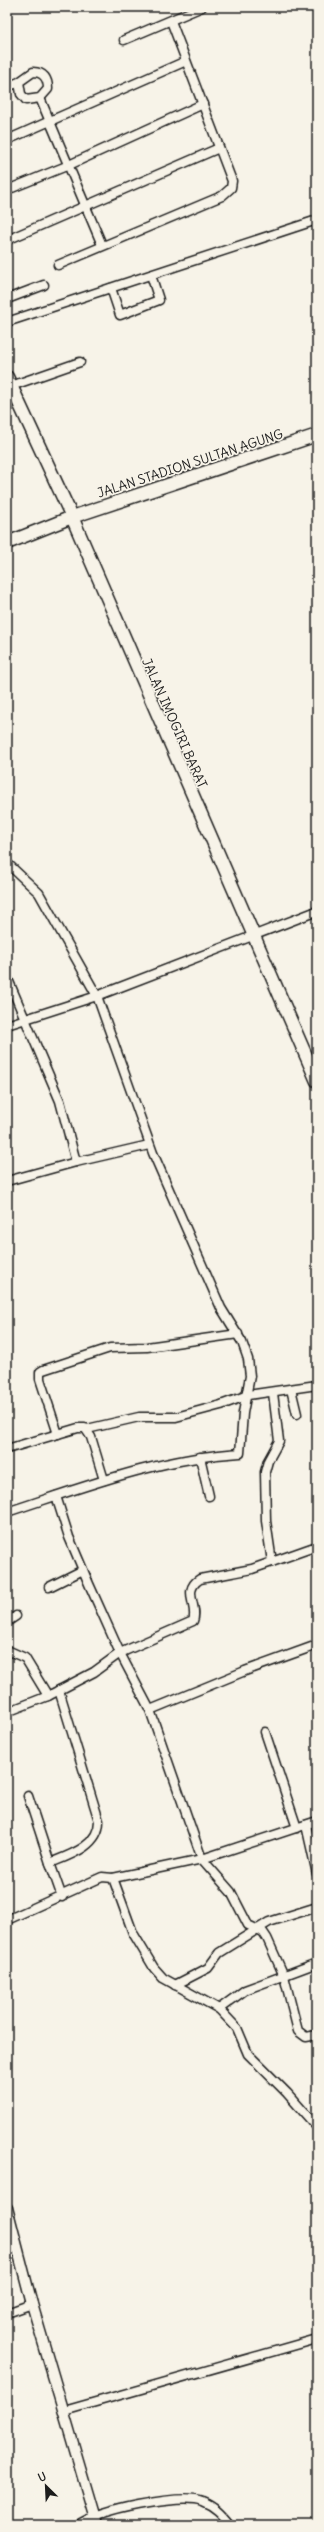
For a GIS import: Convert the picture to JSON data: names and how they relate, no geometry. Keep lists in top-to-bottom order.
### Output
{
  "streets": {
    "main road": ["JALAN STADION SULTAN AGUNG", "JALAN IMOGIRI BARAT"]
  },
  "crossings": [
    ["JALAN STADION SULTAN AGUNG", "JALAN IMOGIRI BARAT"]
  ],
  "north": "top left"
}
